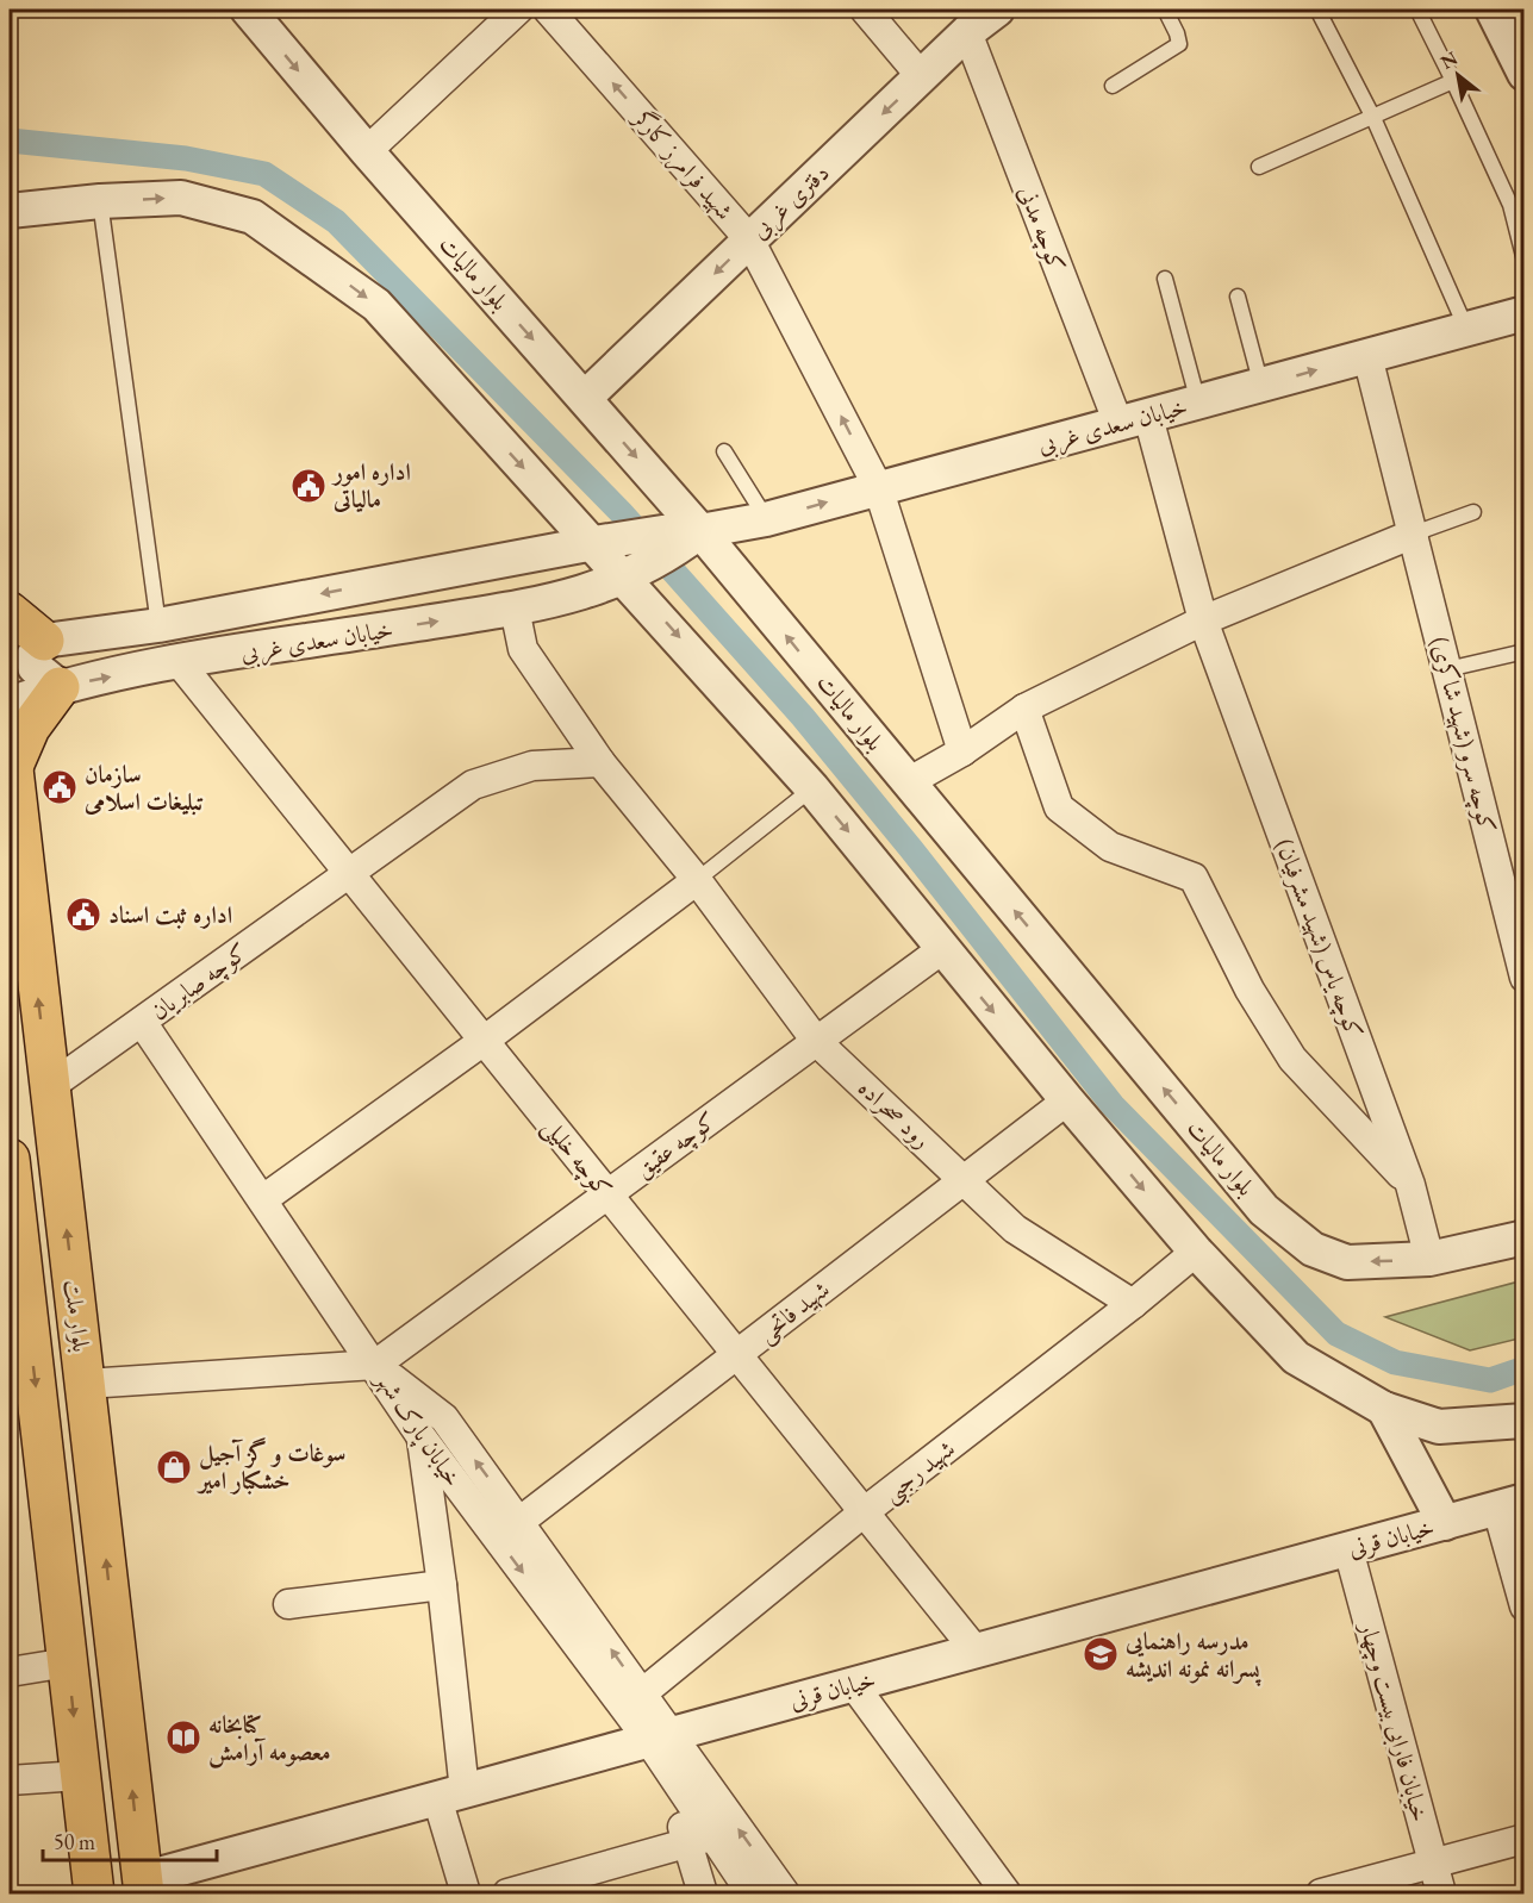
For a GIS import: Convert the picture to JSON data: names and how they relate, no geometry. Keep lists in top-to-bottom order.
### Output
{
  "streets": {
    "main road": ["بلوار ملت"],
    "street": [
      "شهید فرامرز کارگر",
      "دفتری غربی",
      "کوچه مدنی",
      "بلوار مالیات",
      "خیابان سعدی غربی",
      "کوچه سرو (شهید شاکری)",
      "کوچه یاس (شهید مشرفیان)",
      "کوچه صابریان",
      "رود صحراده",
      "کوچه عقیق",
      "کوچه خلیلی",
      "شهید فاتحی",
      "خیابان پارک شهر",
      "شهید رجبی",
      "خیابان قرنی",
      "خیابان فارابی بیست وچهار"
    ]
  },
  "crossings": [
    ["شهید فرامرز کارگر", "دفتری غربی"],
    ["شهید فرامرز کارگر", "خیابان سعدی غربی"],
    ["دفتری غربی", "کوچه مدنی"],
    ["دفتری غربی", "بلوار مالیات"],
    ["کوچه مدنی", "خیابان سعدی غربی"],
    ["کوچه مدنی", "کوچه یاس (شهید مشرفیان)"],
    ["بلوار مالیات", "خیابان سعدی غربی"],
    ["بلوار مالیات", "کوچه یاس (شهید مشرفیان)"],
    ["خیابان سعدی غربی", "کوچه سرو (شهید شاکری)"],
    ["خیابان سعدی غربی", "رود صحراده"],
    ["خیابان سعدی غربی", "کوچه خلیلی"],
    ["کوچه صابریان", "رود صحراده"],
    ["کوچه صابریان", "کوچه خلیلی"],
    ["کوچه صابریان", "بلوار ملت"],
    ["رود صحراده", "کوچه عقیق"],
    ["رود صحراده", "شهید فاتحی"],
    ["رود صحراده", "شهید رجبی"],
    ["کوچه عقیق", "کوچه خلیلی"],
    ["کوچه عقیق", "خیابان پارک شهر"],
    ["کوچه خلیلی", "شهید فاتحی"],
    ["کوچه خلیلی", "شهید رجبی"],
    ["کوچه خلیلی", "خیابان قرنی"],
    ["شهید فاتحی", "خیابان پارک شهر"],
    ["بلوار ملت", "خیابان قرنی"],
    ["خیابان پارک شهر", "شهید رجبی"],
    ["خیابان پارک شهر", "خیابان قرنی"],
    ["خیابان قرنی", "خیابان فارابی بیست وچهار"]
  ],
  "one_way": ["شهید فرامرز کارگر", "دفتری غربی"],
  "places": {
    "public building": ["اداره امور مالیاتی", "سازمان تبلیغات اسلامی", "اداره ثبت اسناد"],
    "shop": ["سوغات و گز آجیل خشکبار امیر"],
    "school or university": ["مدرسه راهنمایی پسرانه نمونه اندیشه"],
    "library": ["کتابخانه معصومه آرامش"]
  },
  "scale_bar": "50 m",
  "north": "top left"
}
